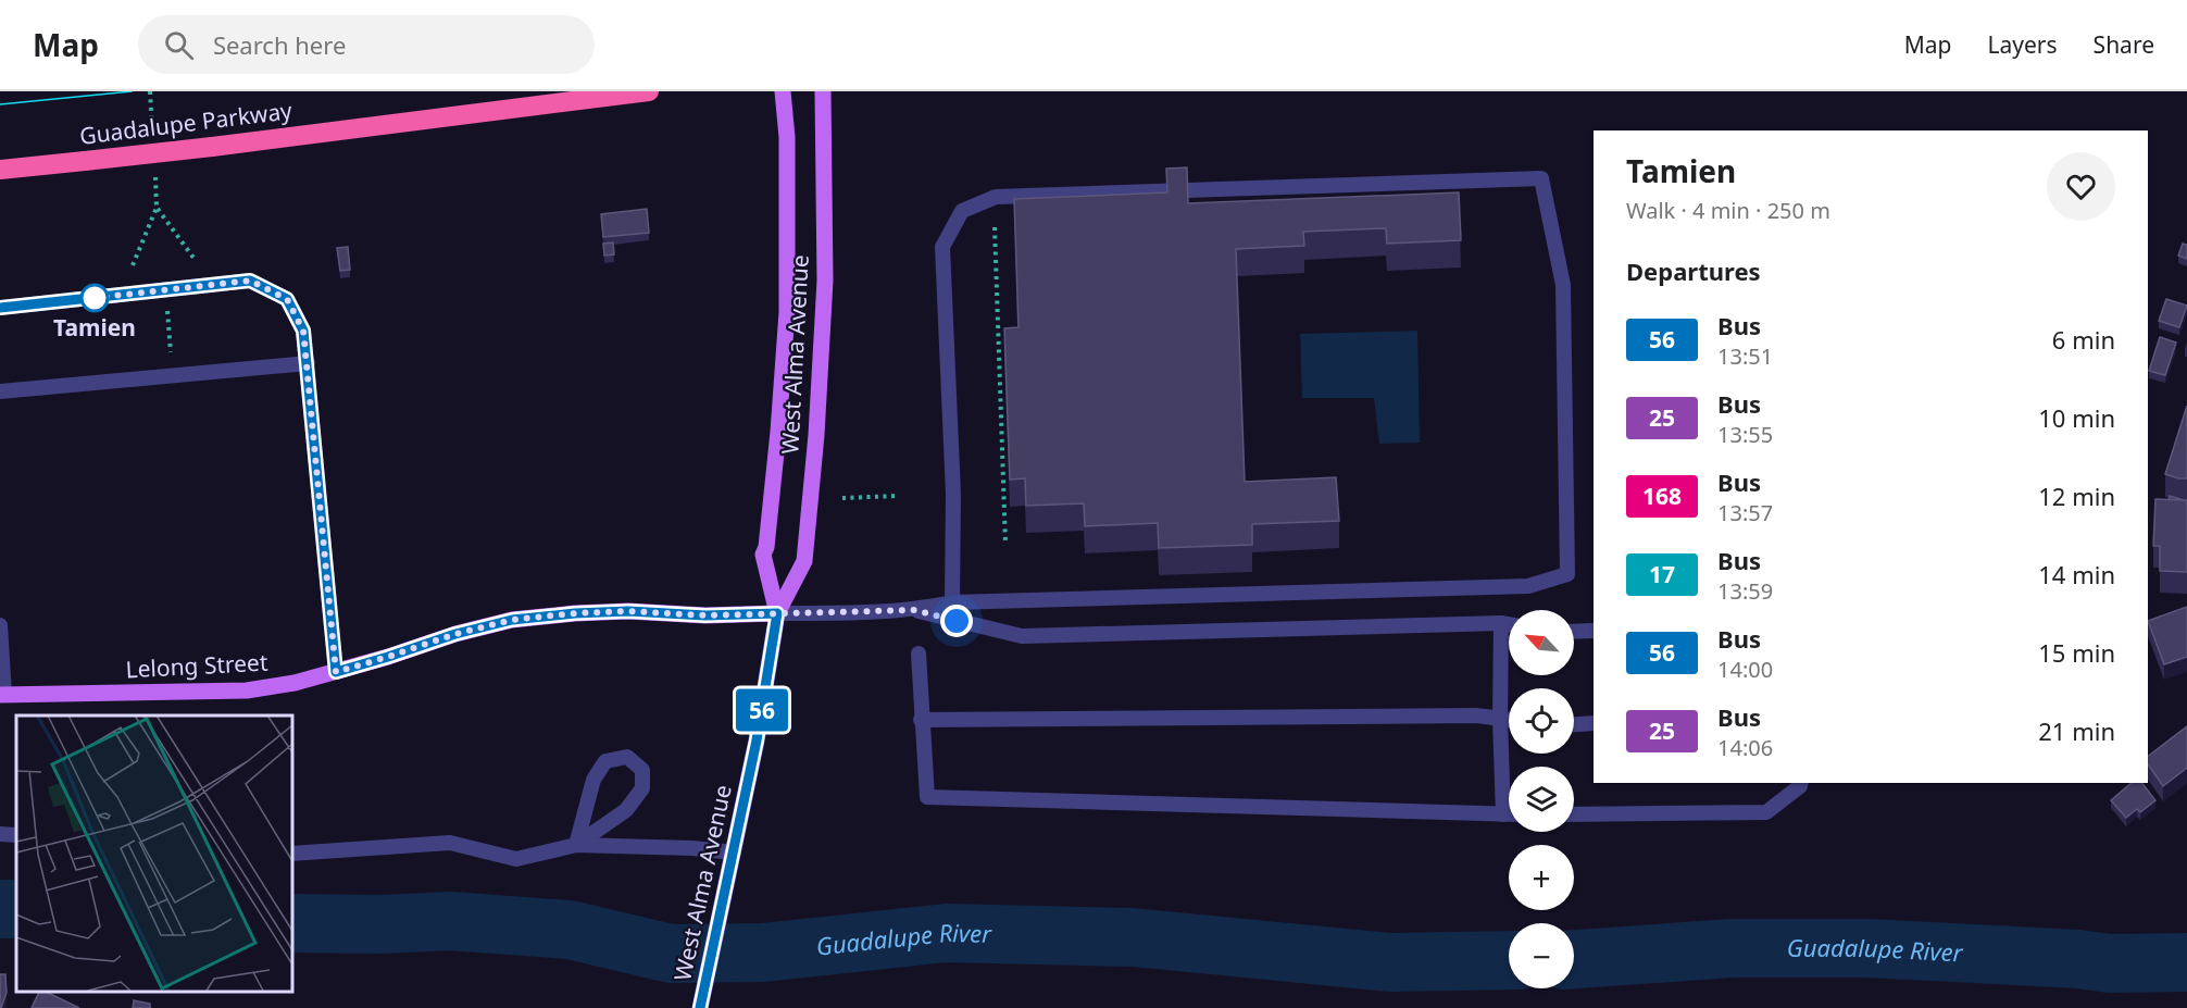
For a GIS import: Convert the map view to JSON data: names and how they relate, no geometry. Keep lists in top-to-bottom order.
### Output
{
  "streets": {
    "highway": ["Guadalupe Parkway"],
    "main road": ["West Alma Avenue", "Lelong Street"]
  },
  "crossings": [
    ["West Alma Avenue", "Lelong Street"]
  ],
  "water": ["Guadalupe River"],
  "places": ["Tamien"],
  "lines": ["bus line 56"],
  "north": "top left",
  "page": {
    "header": "Map",
    "search": "Search here",
    "nav": ["Map", "Layers", "Share"],
    "on_map": "56",
    "heading": [
      ["Tamien", "Walk · 4 min · 250 m"],
      "Departures"
    ],
    "list": [
      {
        "mark": "56",
        "name": "Bus",
        "note": "13:51",
        "value": "6 min"
      },
      {
        "mark": "25",
        "name": "Bus",
        "note": "13:55",
        "value": "10 min"
      },
      {
        "mark": "168",
        "name": "Bus",
        "note": "13:57",
        "value": "12 min"
      },
      {
        "mark": "17",
        "name": "Bus",
        "note": "13:59",
        "value": "14 min"
      },
      {
        "mark": "56",
        "name": "Bus",
        "note": "14:00",
        "value": "15 min"
      },
      {
        "mark": "25",
        "name": "Bus",
        "note": "14:06",
        "value": "21 min"
      }
    ],
    "map_buttons": ["+", "−"]
  }
}
